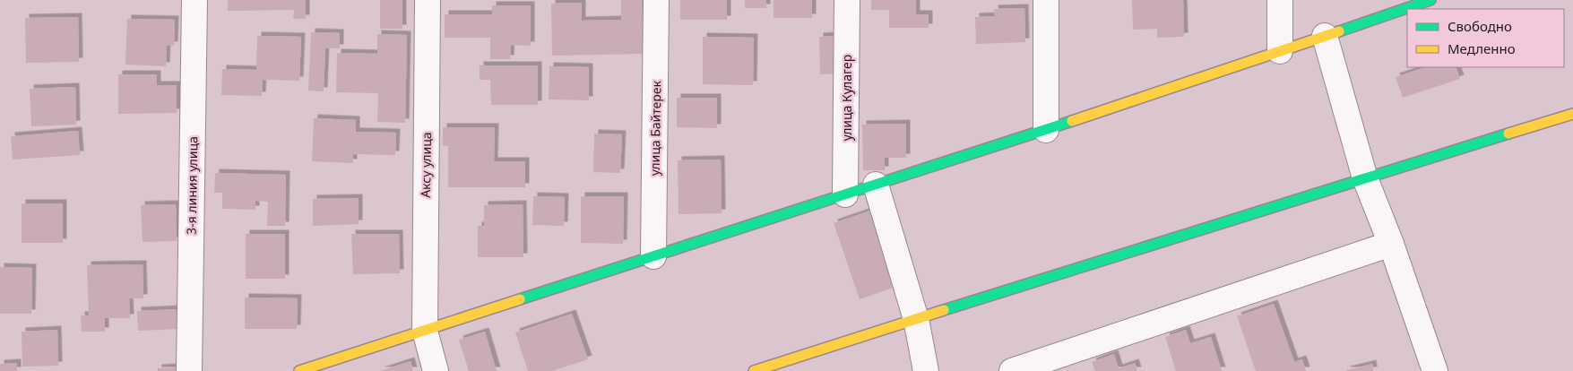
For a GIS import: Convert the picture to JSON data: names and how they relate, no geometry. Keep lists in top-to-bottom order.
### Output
{
  "streets": {
    "street": [
      "улица Кулагер",
      "улица Байтерек",
      "Аксу улица",
      "3-я линия улица"
    ]
  },
  "legend": ["Свободно", "Медленно"]
}
